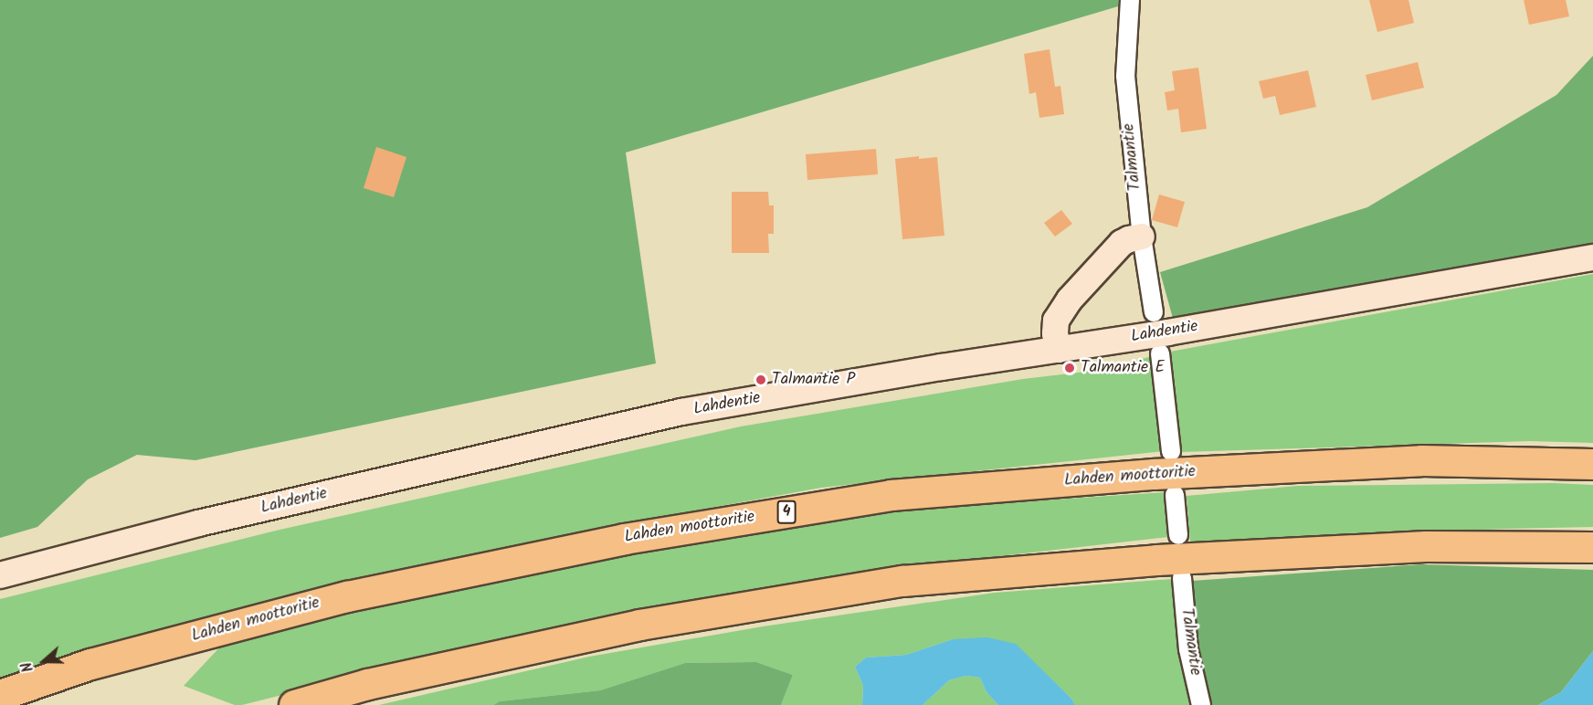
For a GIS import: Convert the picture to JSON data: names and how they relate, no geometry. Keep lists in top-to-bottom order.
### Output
{
  "streets": {
    "highway": ["Lahden moottoritie", "4"],
    "main road": ["Lahdentie"],
    "street": ["Talmantie"]
  },
  "places": ["Talmantie E", "Talmantie P"],
  "north": "left"
}
